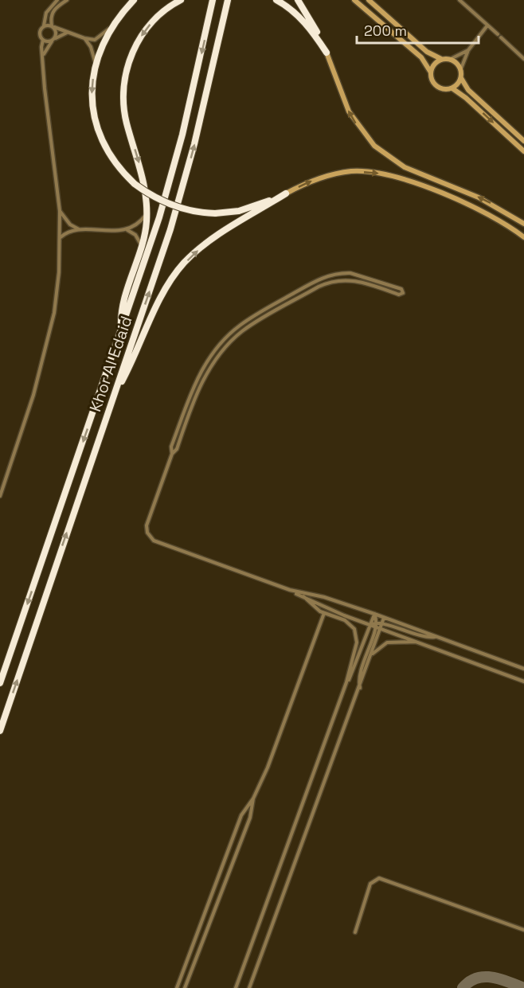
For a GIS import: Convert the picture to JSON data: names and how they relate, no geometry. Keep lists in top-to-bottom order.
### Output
{
  "streets": {
    "highway": ["Khor Al Edaid"]
  },
  "scale_bar": "200 m"
}
